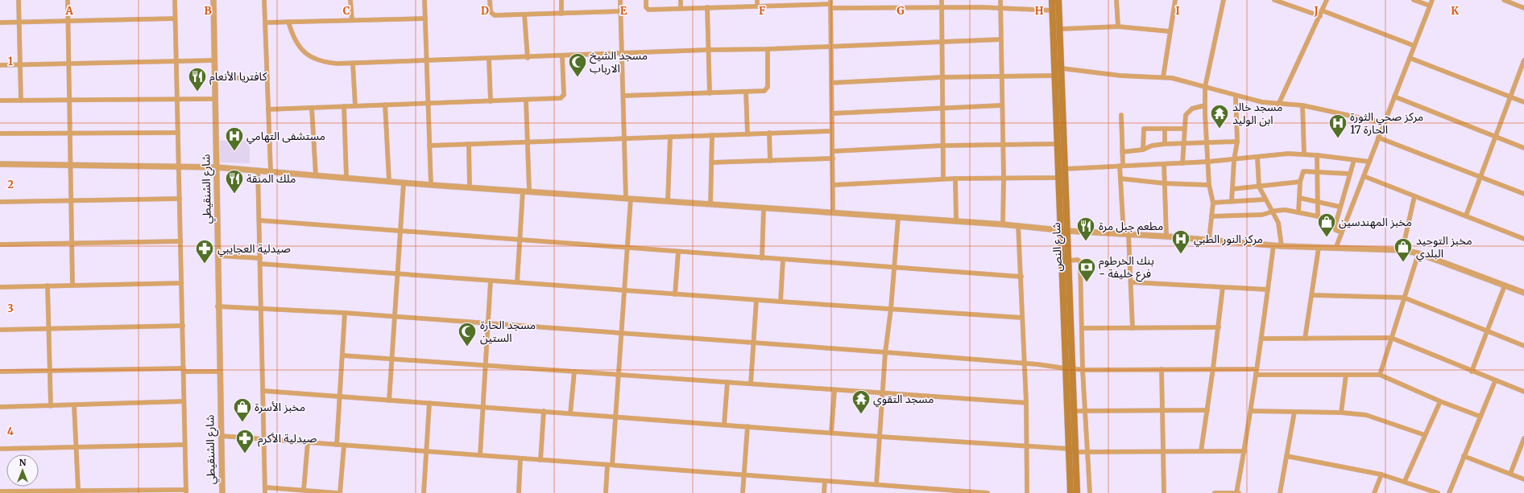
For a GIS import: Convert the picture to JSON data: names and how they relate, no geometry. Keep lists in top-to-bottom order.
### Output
{
  "streets": {
    "main road": ["شارع النص"],
    "street": ["شارع الشنقيطي"]
  },
  "places": {
    "mosque": ["مسجد الشيخ الارباب", "مسجد الحارة الستين"],
    "restaurant": ["كافتريا الأنعام", "ملك المنقة", "مطعم جبل مرة"],
    "temple": ["مسجد خالد ابن الوليد", "مسجد التقوي"],
    "hospital": ["مركز صحي الثورة الحارة 17", "مستشفى التهامي", "مركز النور الطبي"],
    "shop": ["مخبز المهندسين", "مخبز التوحيد البلدي", "مخبز الأسرة"],
    "pharmacy": ["صيدلية العجايبي", "صيدلية الأكرم"],
    "bank": ["بنك الخرطوم - فرع خليفة"]
  },
  "north": "top",
  "grid": {
    "columns": [
      "A",
      "B",
      "C",
      "D",
      "E",
      "F",
      "G",
      "H",
      "I",
      "J",
      "K"
    ],
    "rows": [
      "1",
      "2",
      "3",
      "4"
    ]
  }
}
